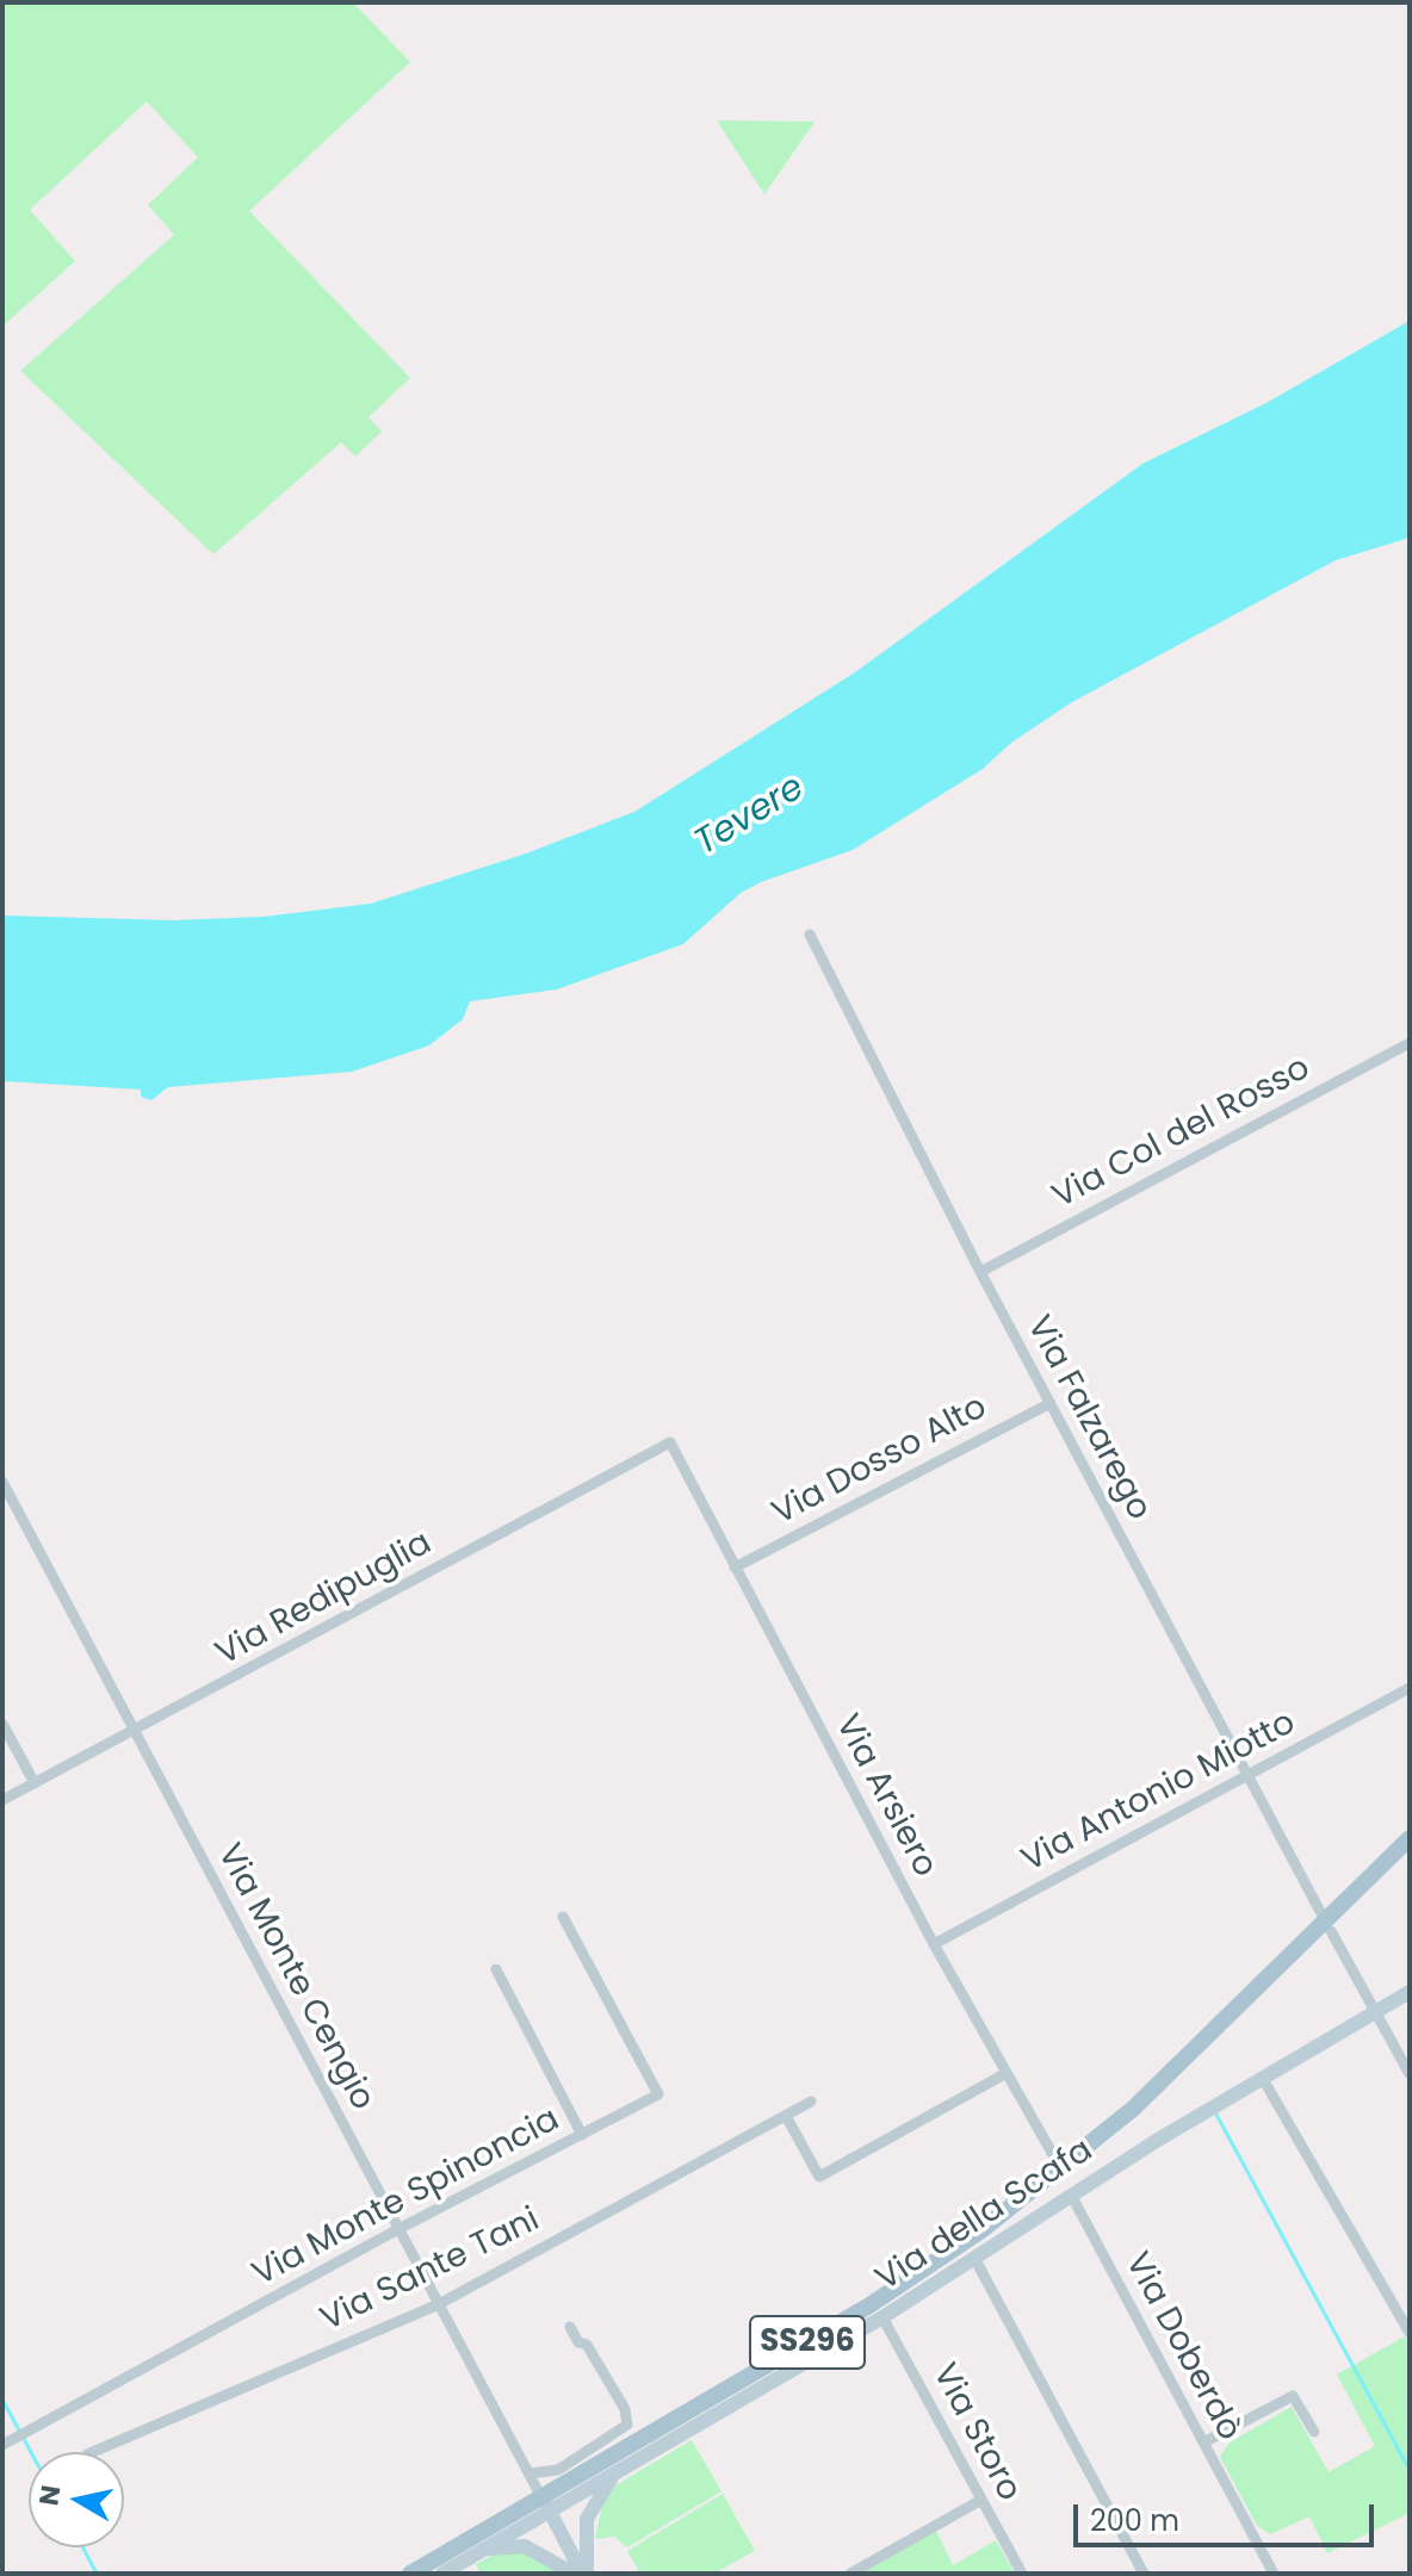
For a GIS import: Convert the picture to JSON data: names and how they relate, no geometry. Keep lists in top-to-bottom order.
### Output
{
  "streets": {
    "main road": ["SS296"],
    "street": [
      "Via Col del Rosso",
      "Via Falzarego",
      "Via Dosso Alto",
      "Via Redipuglia",
      "Via Antonio Miotto",
      "Via Arsiero",
      "Via Monte Cengio",
      "Via Monte Spinoncia",
      "Via della Scafa",
      "Via Sante Tani",
      "Via Doberdò",
      "Via Storo"
    ]
  },
  "crossings": [
    ["Via Col del Rosso", "Via Falzarego"],
    ["Via Falzarego", "Via Dosso Alto"],
    ["Via Falzarego", "Via Antonio Miotto"],
    ["Via Falzarego", "Via della Scafa"],
    ["Via Falzarego", "SS296"],
    ["Via Dosso Alto", "Via Arsiero"],
    ["Via Redipuglia", "Via Arsiero"],
    ["Via Redipuglia", "Via Monte Cengio"],
    ["Via Antonio Miotto", "Via Arsiero"],
    ["Via Arsiero", "SS296"],
    ["Via Monte Cengio", "Via Monte Spinoncia"],
    ["Via Monte Cengio", "Via della Scafa"],
    ["Via Monte Cengio", "Via Sante Tani"],
    ["Via Monte Cengio", "SS296"],
    ["Via della Scafa", "SS296"],
    ["Via della Scafa", "Via Doberdò"],
    ["Via della Scafa", "Via Storo"]
  ],
  "water": ["Tevere"],
  "scale_bar": "200 m",
  "north": "left"
}
